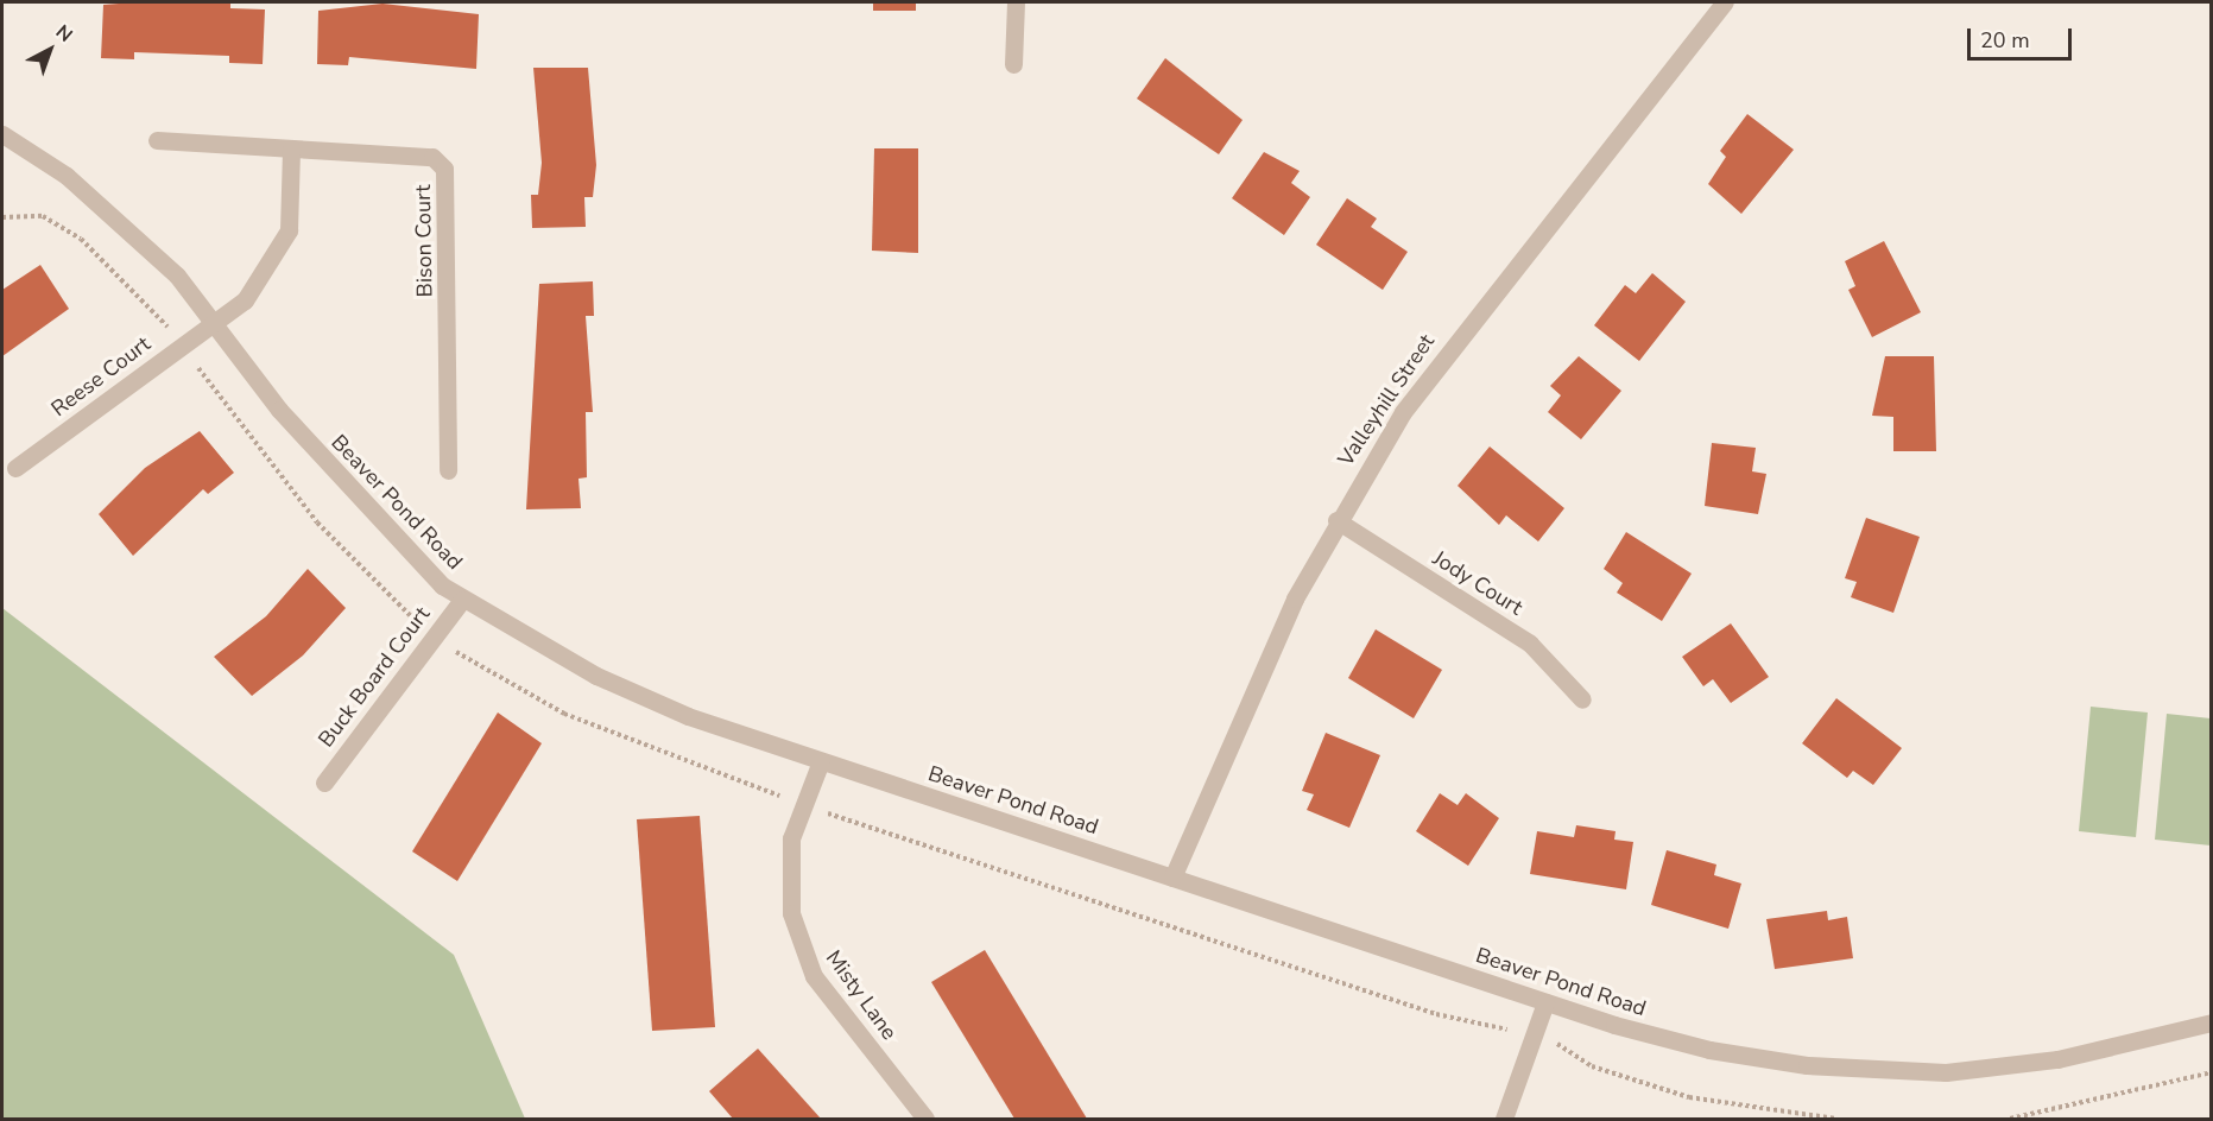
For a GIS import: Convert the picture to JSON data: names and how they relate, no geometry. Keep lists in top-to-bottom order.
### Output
{
  "streets": {
    "street": [
      "Bison Court",
      "Reese Court",
      "Valleyhill Street",
      "Beaver Pond Road",
      "Jody Court",
      "Buck Board Court",
      "Misty Lane"
    ]
  },
  "crossings": [
    ["Reese Court", "Beaver Pond Road"],
    ["Valleyhill Street", "Beaver Pond Road"],
    ["Valleyhill Street", "Jody Court"],
    ["Beaver Pond Road", "Buck Board Court"],
    ["Beaver Pond Road", "Misty Lane"]
  ],
  "scale_bar": "20 m",
  "north": "top right"
}
